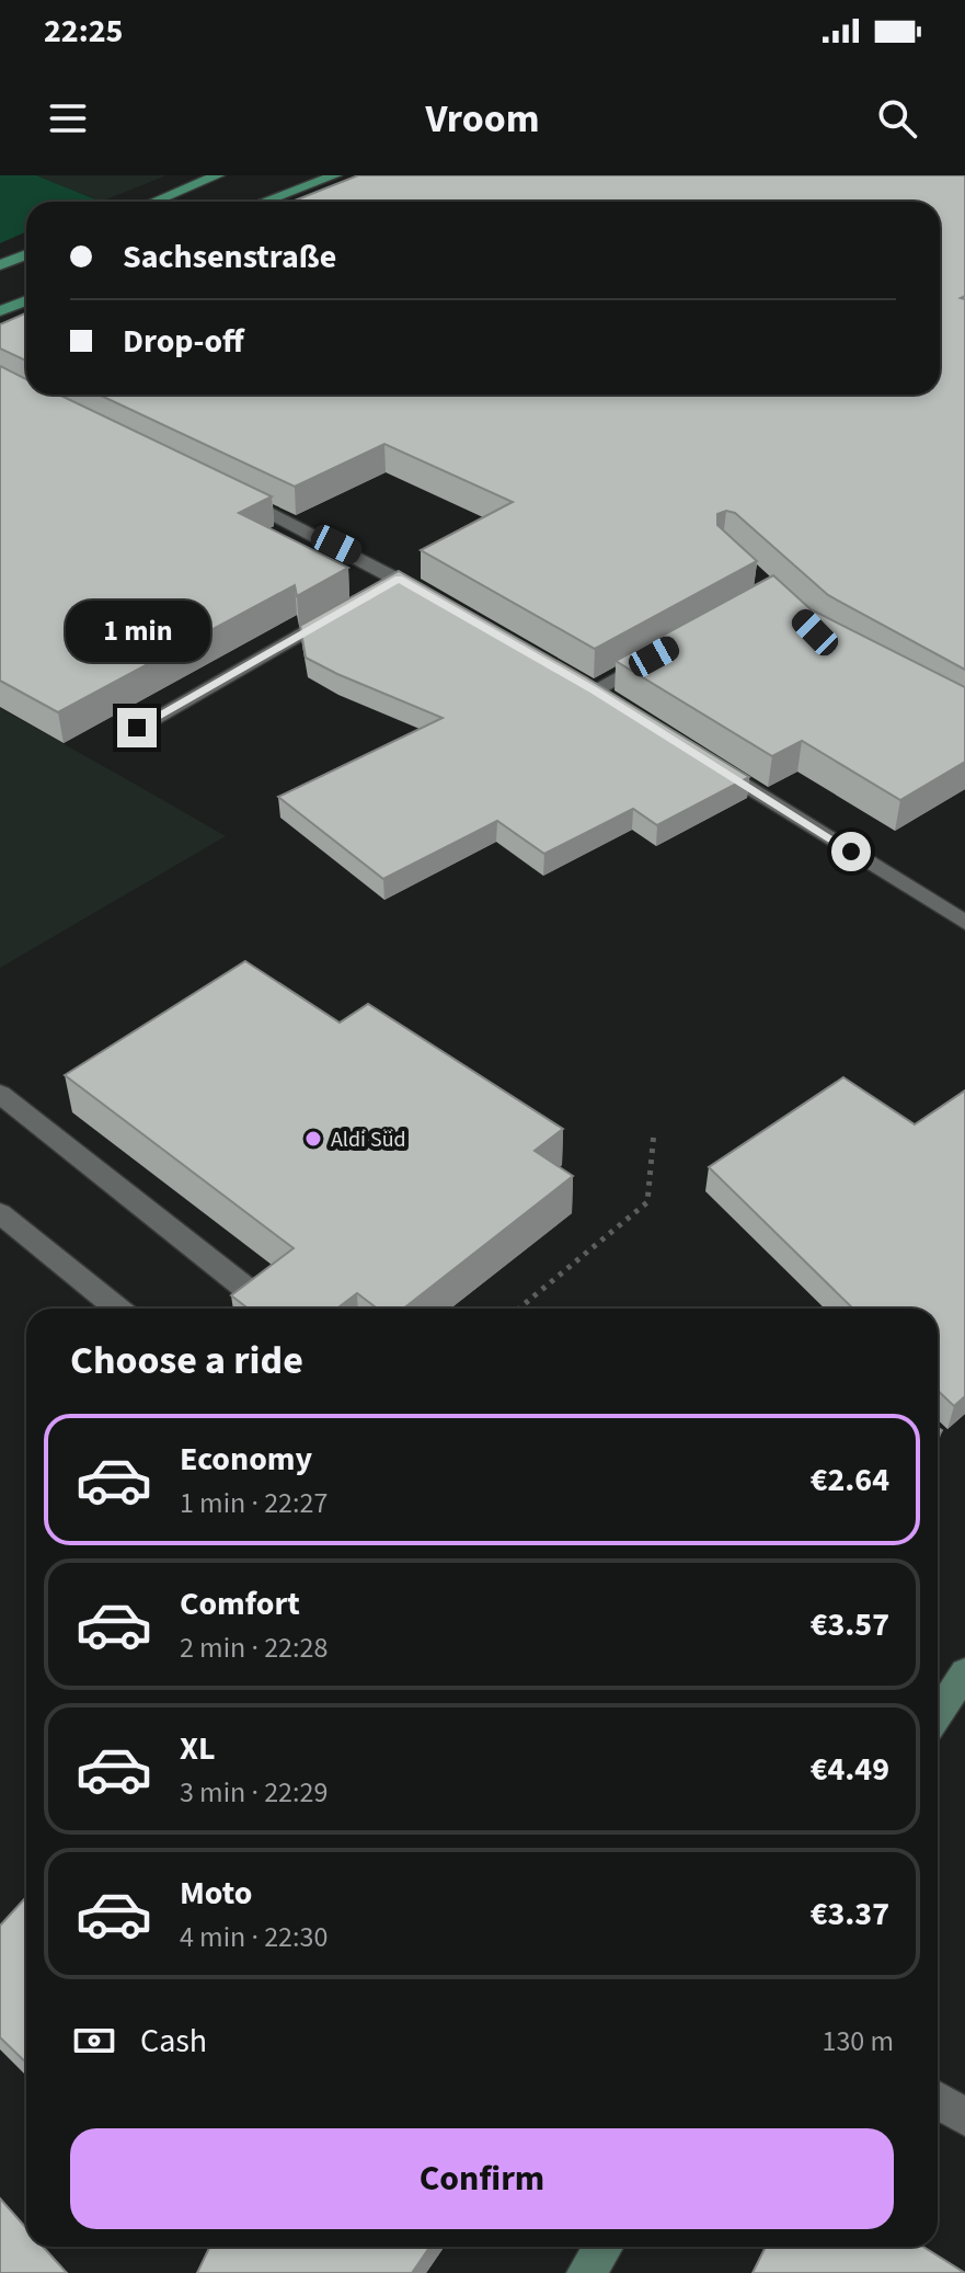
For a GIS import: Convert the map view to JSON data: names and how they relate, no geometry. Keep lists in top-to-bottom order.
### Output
{
  "places": ["Aldi Süd"],
  "page": {
    "status": "22:25",
    "header": "Vroom",
    "banner": ["Sachsenstraße", "Drop-off"],
    "bubble": "1 min",
    "heading": "Choose a ride",
    "list": [
      {
        "name": "Economy",
        "note": "1 min · 22:27",
        "value": "€2.64"
      },
      {
        "name": "Comfort",
        "note": "2 min · 22:28",
        "value": "€3.57"
      },
      {
        "name": "XL",
        "note": "3 min · 22:29",
        "value": "€4.49"
      },
      {
        "name": "Moto",
        "note": "4 min · 22:30",
        "value": "€3.37"
      }
    ],
    "pay": ["Cash", "130 m"],
    "buttons": "Confirm"
  }
}
